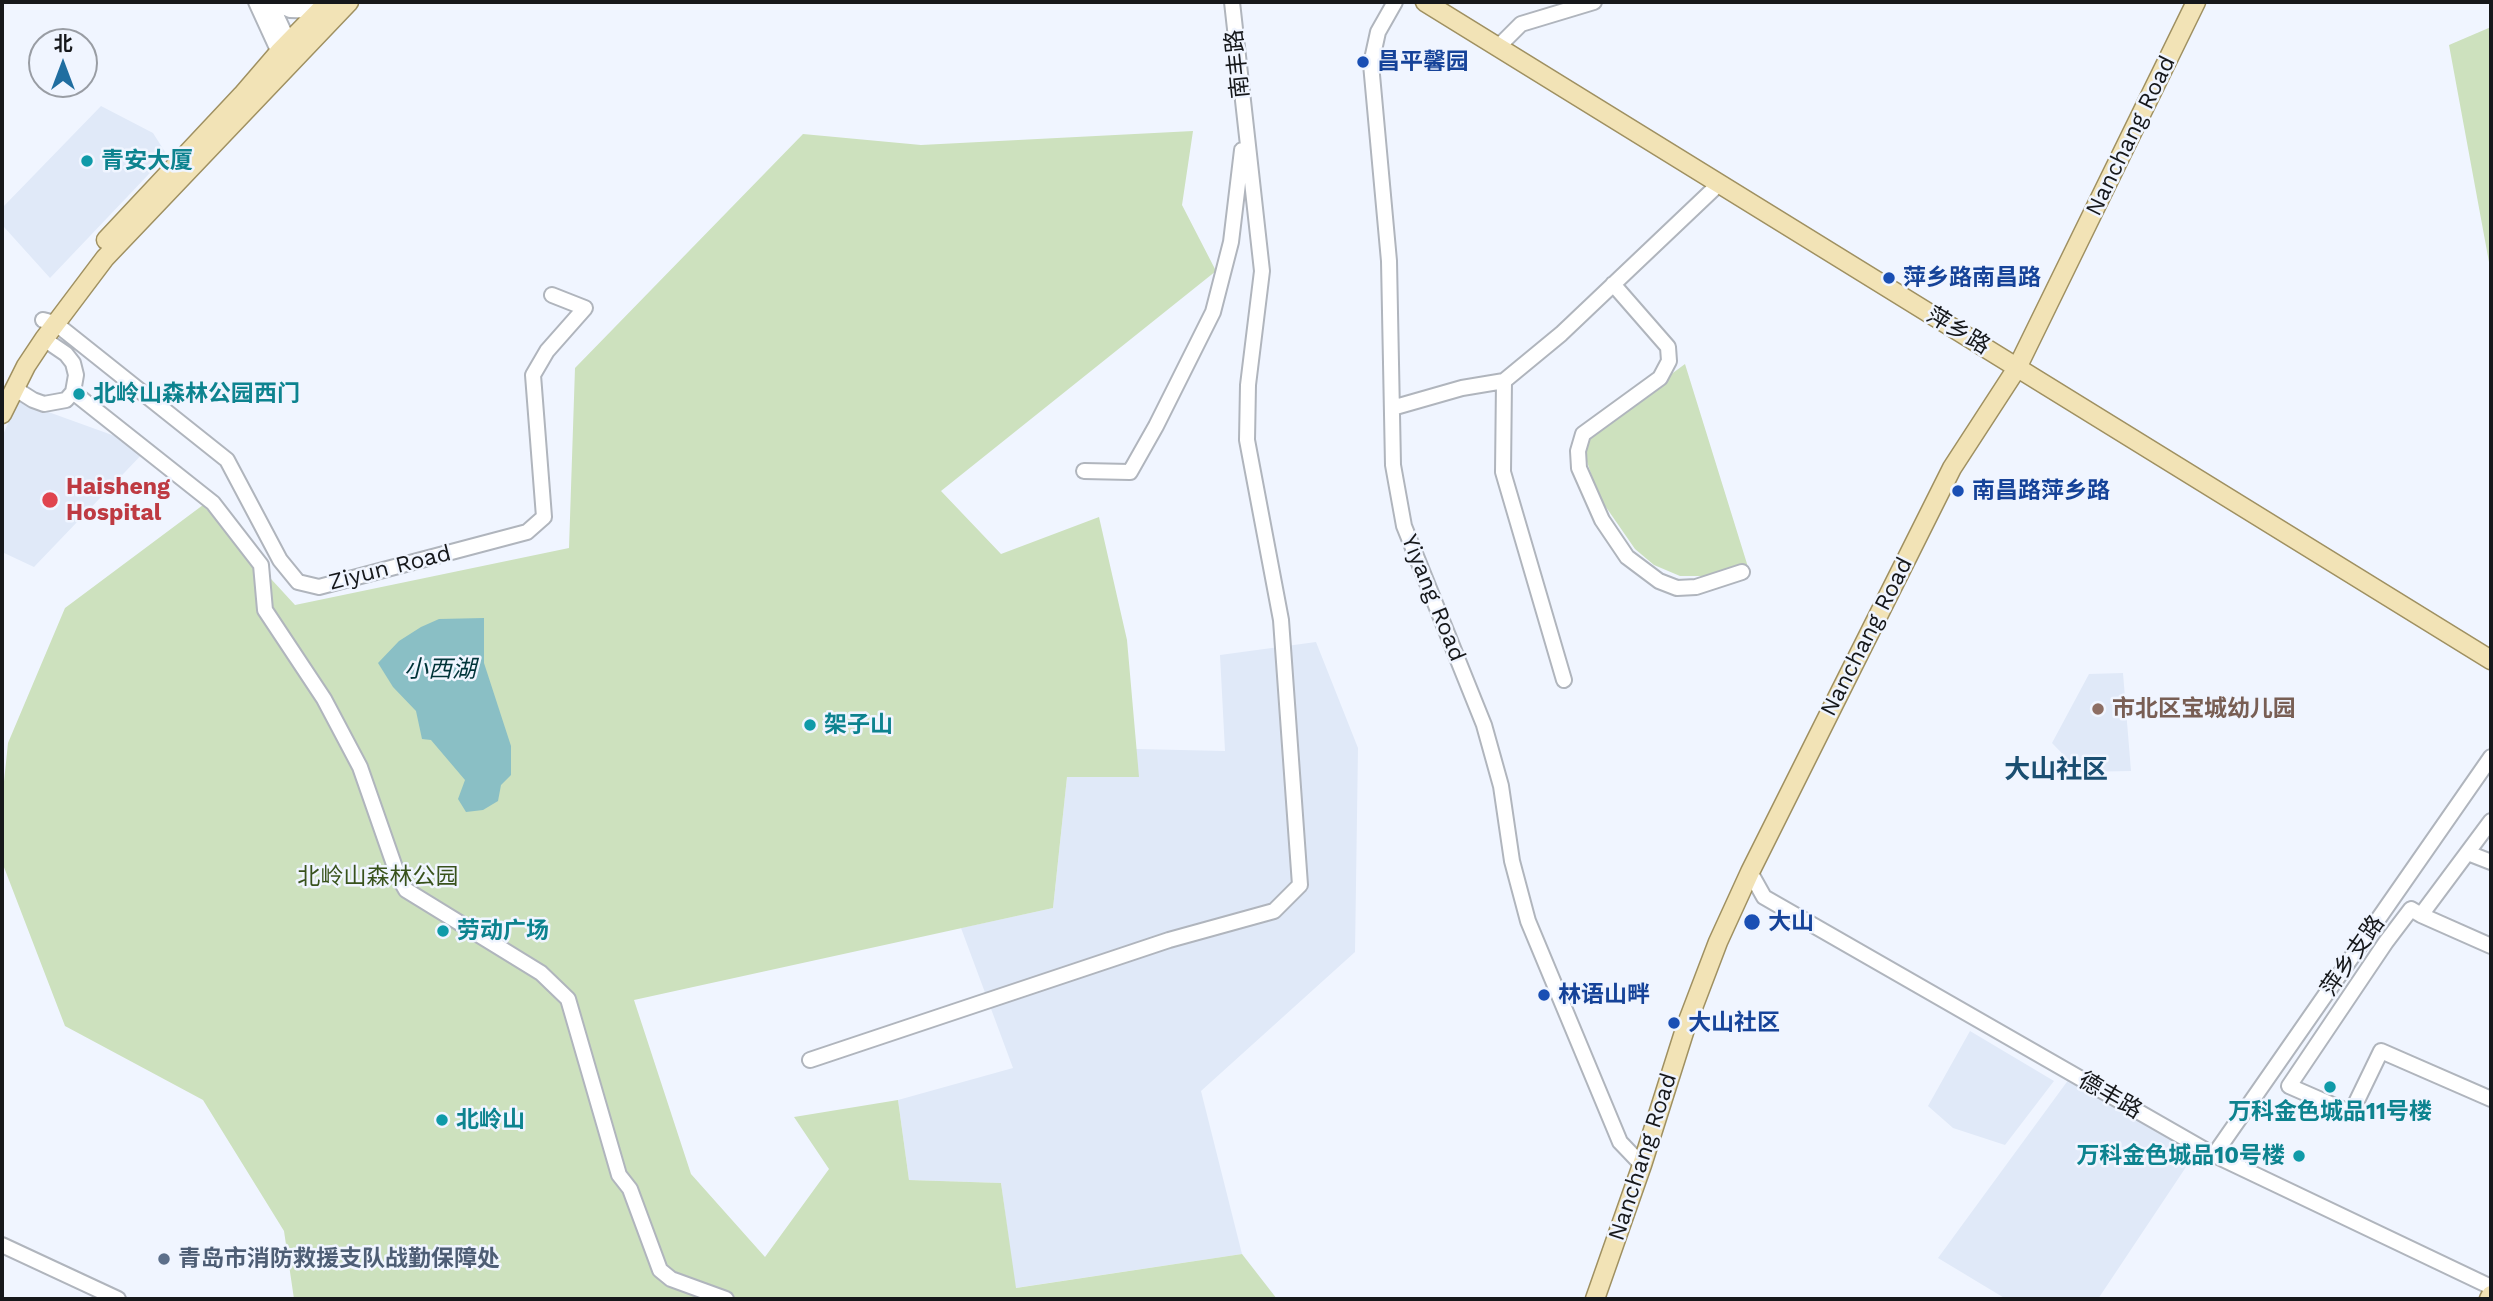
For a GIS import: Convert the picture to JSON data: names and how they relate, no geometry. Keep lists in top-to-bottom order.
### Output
{
  "streets": {
    "main road": ["Nanchang Road", "萍乡路"],
    "street": [
      "南丰路",
      "Ziyun Road",
      "Yiyang Road",
      "萍乡支路",
      "德丰路"
    ]
  },
  "crossings": [
    ["Nanchang Road", "萍乡路"],
    ["Nanchang Road", "Yiyang Road"],
    ["Nanchang Road", "德丰路"],
    ["萍乡支路", "德丰路"]
  ],
  "districts": ["大山社区"],
  "water": ["小西湖"],
  "parks": ["北岭山森林公园"],
  "places": [
    "昌平馨园",
    "青安大厦",
    "萍乡路南昌路",
    "北岭山森林公园西门",
    "南昌路萍乡路",
    "Haisheng Hospital",
    "市北区宝城幼儿园",
    "架子山",
    "大山",
    "劳动广场",
    "林语山畔",
    "大山社区",
    "万科金色城品11号楼",
    "北岭山",
    "万科金色城品10号楼",
    "青岛市消防救援支队战勤保障处"
  ],
  "north": "top"
}
